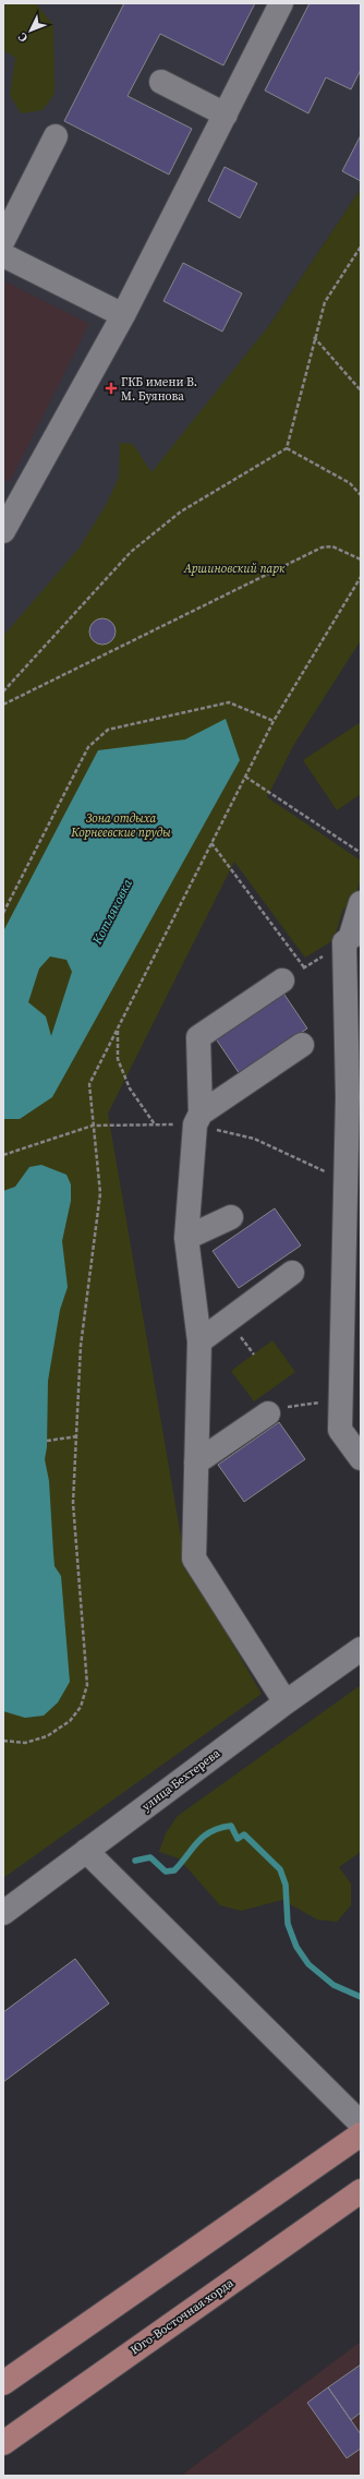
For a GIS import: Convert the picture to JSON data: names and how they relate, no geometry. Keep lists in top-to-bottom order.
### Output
{
  "streets": {
    "main road": ["Юго-Восточная хорда"],
    "street": ["улица Бехтерева"]
  },
  "water": ["Котляковка"],
  "parks": ["Аршиновский парк", "Зона отдыха Корнеевские пруды"],
  "places": {
    "health": ["ГКБ имени В. М. Буянова"]
  },
  "north": "bottom left"
}
